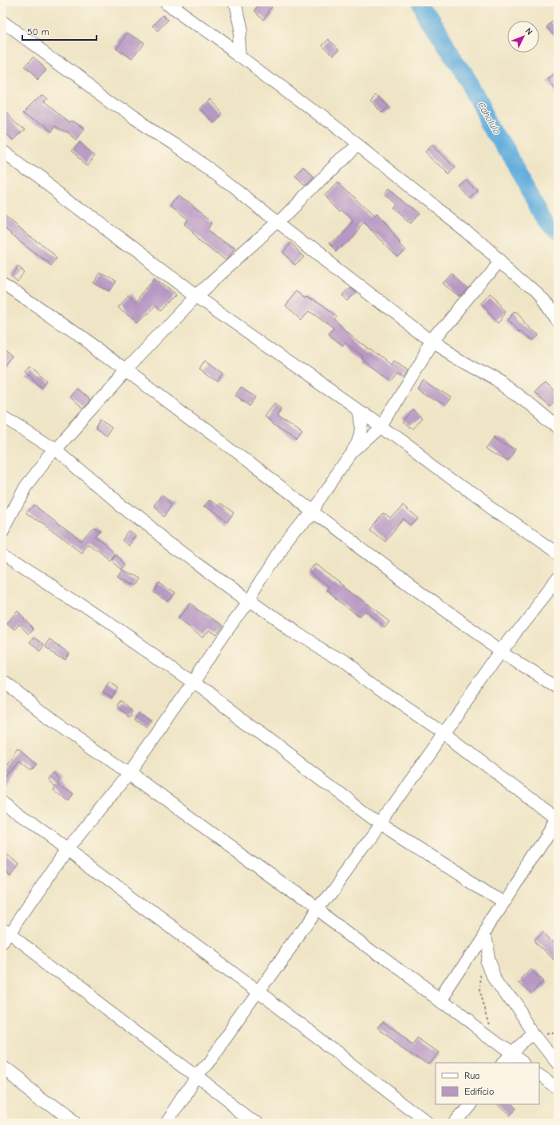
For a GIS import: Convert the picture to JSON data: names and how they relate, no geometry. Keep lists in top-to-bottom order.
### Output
{
  "water": ["Caholulo"],
  "legend": ["Rua", "Edifício"],
  "scale_bar": "50 m",
  "north": "top right"
}
